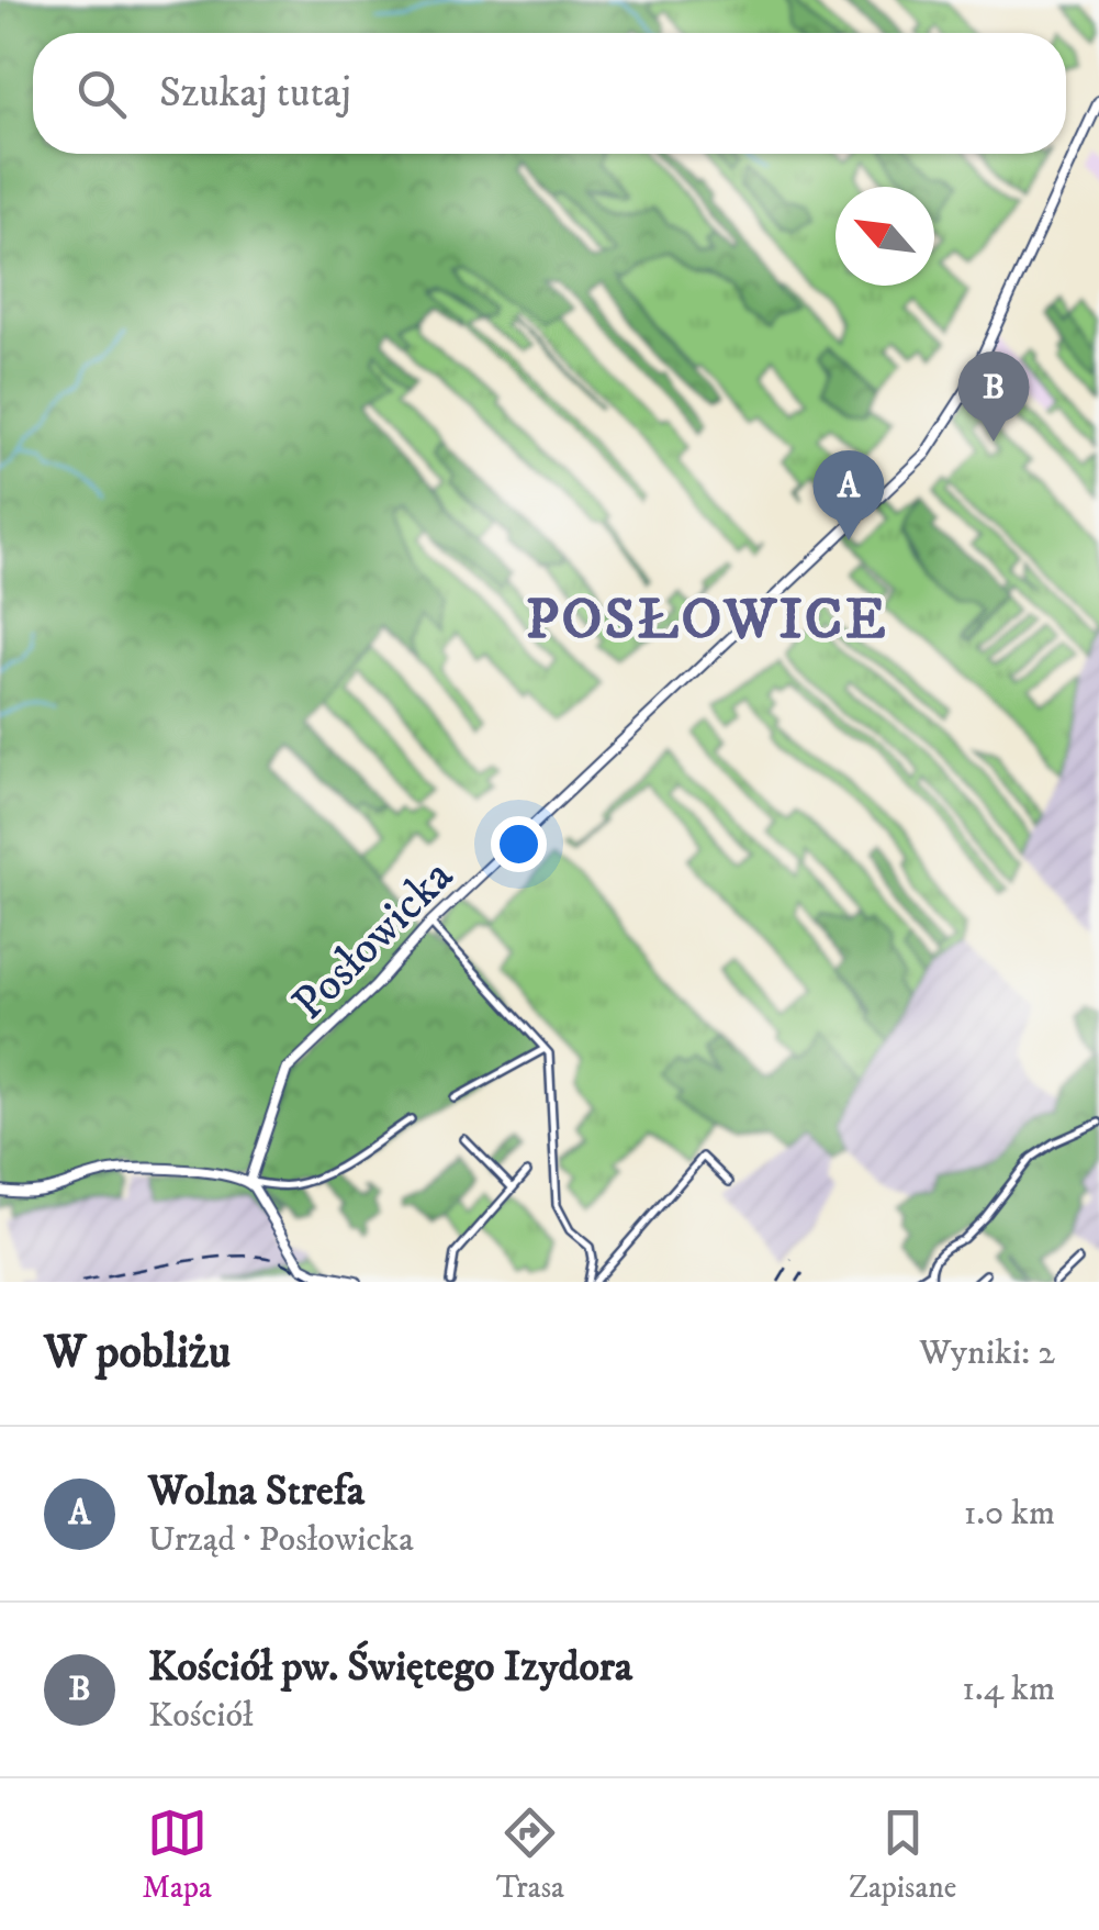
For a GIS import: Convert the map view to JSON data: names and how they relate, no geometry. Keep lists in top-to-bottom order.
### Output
{
  "streets": {
    "street": ["Posłowicka"]
  },
  "districts": ["POSŁOWICE"],
  "north": "top left",
  "page": {
    "search": "Szukaj tutaj",
    "pins": ["B", "A"],
    "heading": ["W pobliżu", "Wyniki: 2"],
    "list": [
      {
        "mark": "A",
        "name": "Wolna Strefa",
        "note": "Urząd · Posłowicka",
        "value": "1.0 km"
      },
      {
        "mark": "B",
        "name": "Kościół pw. Świętego Izydora",
        "note": "Kościół",
        "value": "1.4 km"
      }
    ],
    "nav": ["Mapa", "Trasa", "Zapisane"]
  }
}
